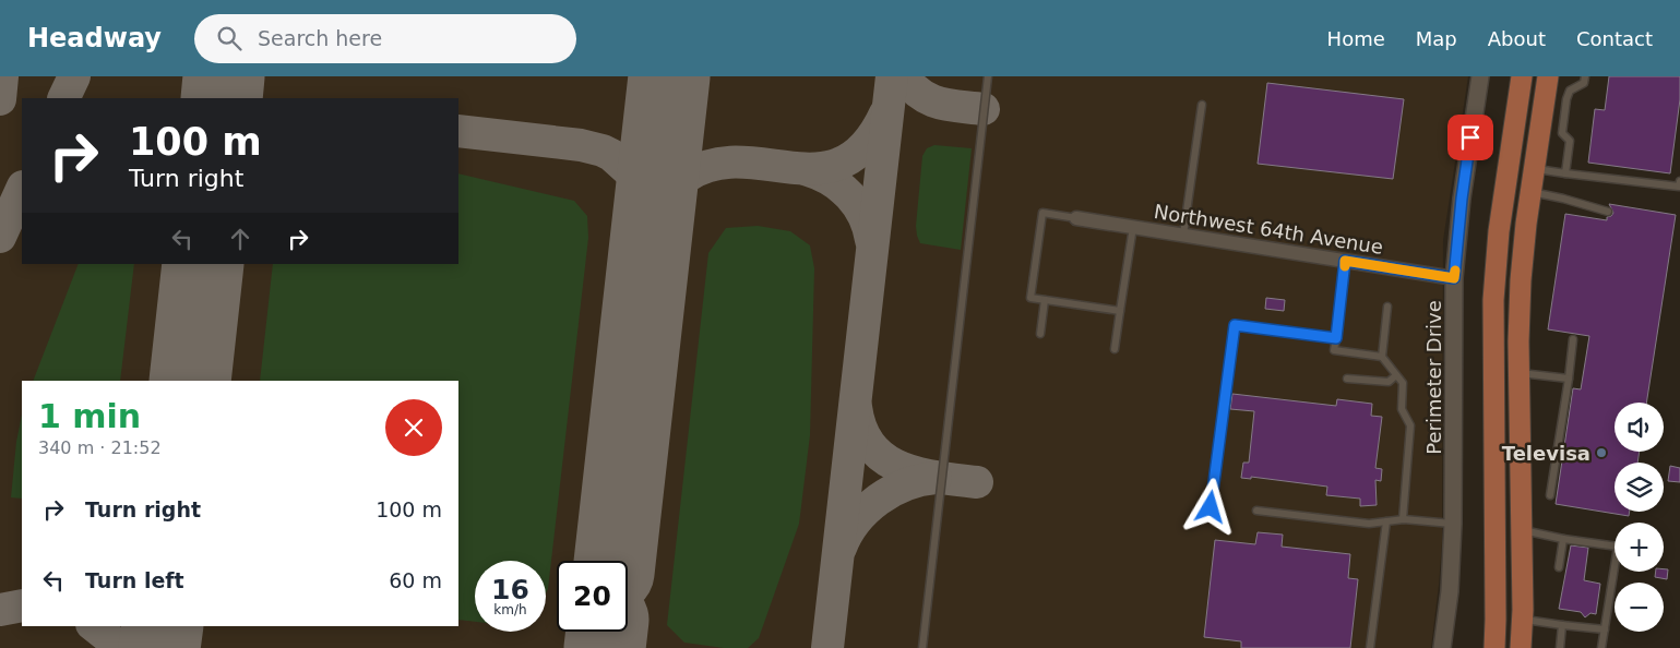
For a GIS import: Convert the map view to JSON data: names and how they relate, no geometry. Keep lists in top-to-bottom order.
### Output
{
  "streets": {
    "street": ["Northwest 64th Avenue", "Perimeter Drive"]
  },
  "crossings": [
    ["Northwest 64th Avenue", "Perimeter Drive"]
  ],
  "places": ["Televisa"],
  "page": {
    "header": "Headway",
    "search": "Search here",
    "nav": [
      "Home",
      "Map",
      "About",
      "Contact"
    ],
    "turn": ["100 m", "Turn right"],
    "heading": ["1 min", "340 m · 21:52"],
    "map_buttons": ["+", "−"],
    "list": [
      {
        "name": "Turn right",
        "value": "100 m"
      },
      {
        "name": "Turn left",
        "value": "60 m"
      }
    ],
    "speed": "16 km/h",
    "limit": "20"
  }
}
